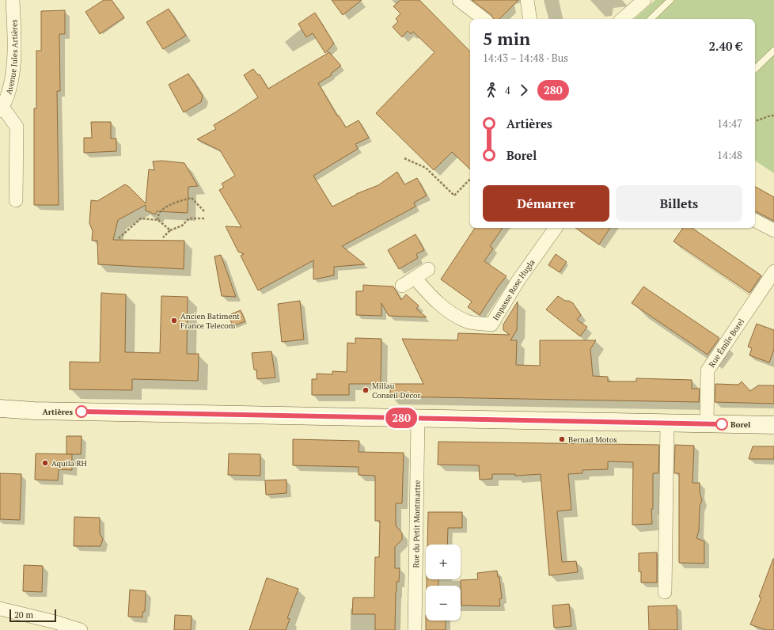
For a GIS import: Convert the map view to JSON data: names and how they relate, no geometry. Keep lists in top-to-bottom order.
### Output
{
  "streets": {
    "street": [
      "Avenue Jules Artières",
      "Impasse Rose Hugla",
      "Rue Émile Borel",
      "Rue du Petit Montmartre"
    ]
  },
  "places": [
    "Ancien Batiment France Telecom",
    "Millau Conseil Décor",
    "Artières",
    "Borel",
    "Bernad Motos",
    "Aquila RH"
  ],
  "lines": ["bus line 280"],
  "scale_bar": "20 m",
  "page": {
    "on_map": "280",
    "heading": ["5 min", "14:43 – 14:48 · Bus", "2.40 €"],
    "legs": ["4", "280"],
    "list": [
      {
        "name": "Artières",
        "value": "14:47"
      },
      {
        "name": "Borel",
        "value": "14:48"
      }
    ],
    "buttons": ["Démarrer", "Billets"],
    "map_buttons": ["+", "−"],
    "scale": "20 m"
  }
}
